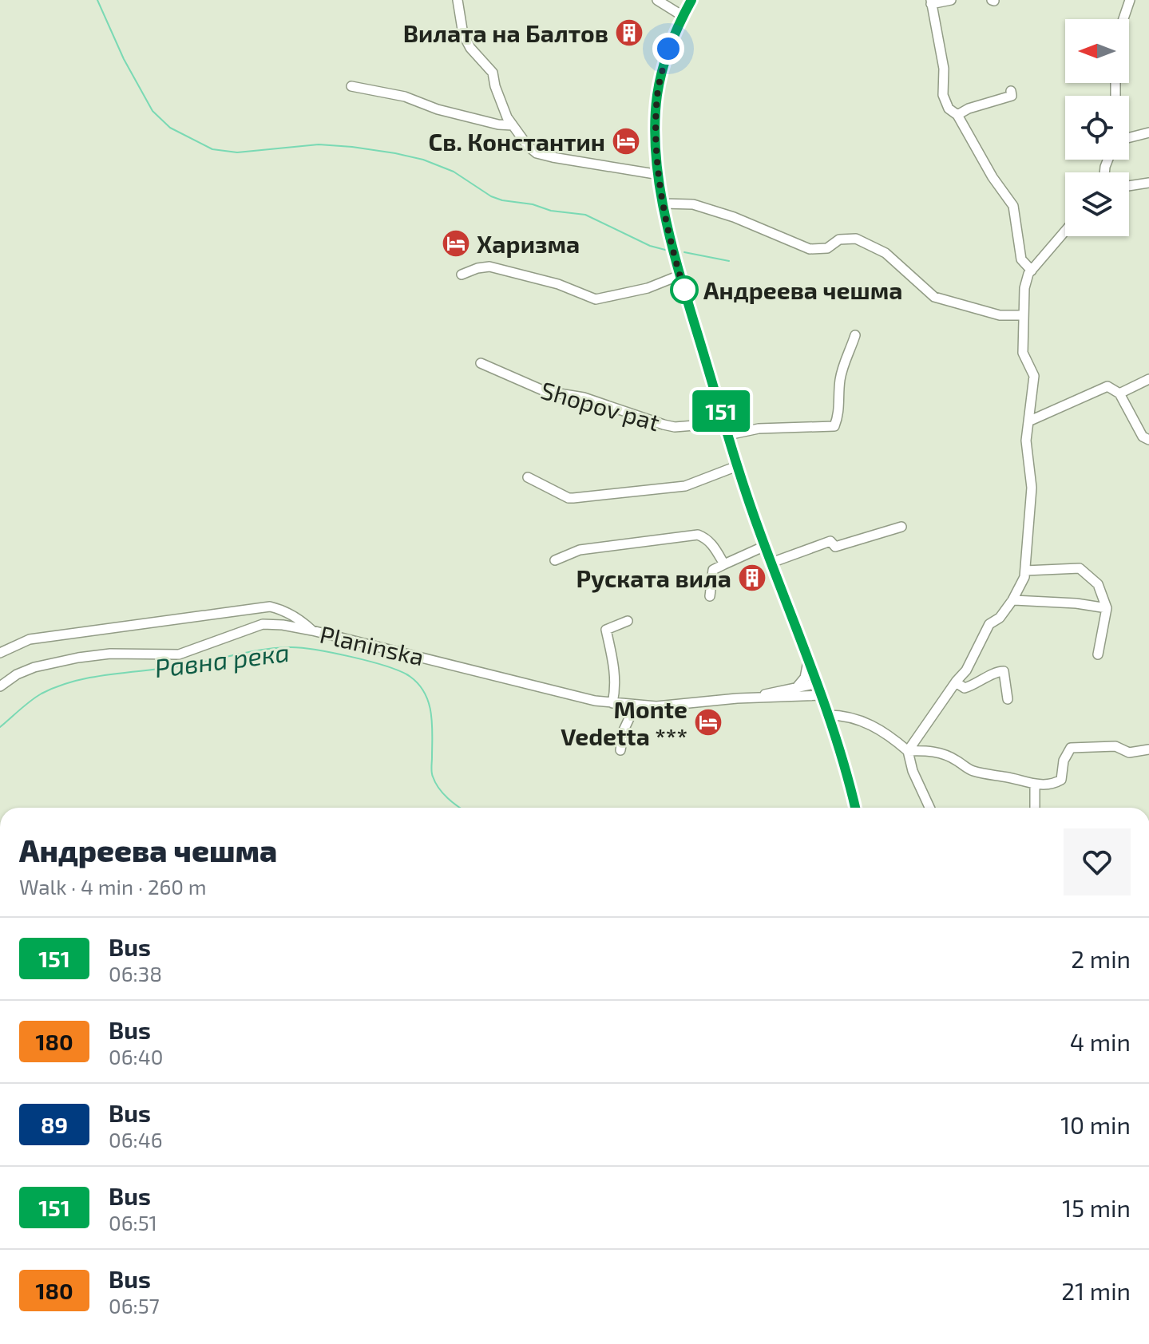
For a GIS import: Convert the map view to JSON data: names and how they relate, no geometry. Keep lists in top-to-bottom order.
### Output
{
  "streets": {
    "street": ["Shopov pat", "Planinska"]
  },
  "water": ["Равна река"],
  "places": {
    "building": ["Вилата на Балтов", "Руската вила"],
    "hotel": ["Св. Константин", "Харизма", "Monte Vedetta ***"],
    "other": ["Андреева чешма"]
  },
  "lines": ["bus line 151"],
  "north": "left",
  "page": {
    "on_map": "151",
    "heading": ["Андреева чешма", "Walk · 4 min · 260 m"],
    "list": [
      {
        "mark": "151",
        "name": "Bus",
        "note": "06:38",
        "value": "2 min"
      },
      {
        "mark": "180",
        "name": "Bus",
        "note": "06:40",
        "value": "4 min"
      },
      {
        "mark": "89",
        "name": "Bus",
        "note": "06:46",
        "value": "10 min"
      },
      {
        "mark": "151",
        "name": "Bus",
        "note": "06:51",
        "value": "15 min"
      },
      {
        "mark": "180",
        "name": "Bus",
        "note": "06:57",
        "value": "21 min"
      }
    ]
  }
}
